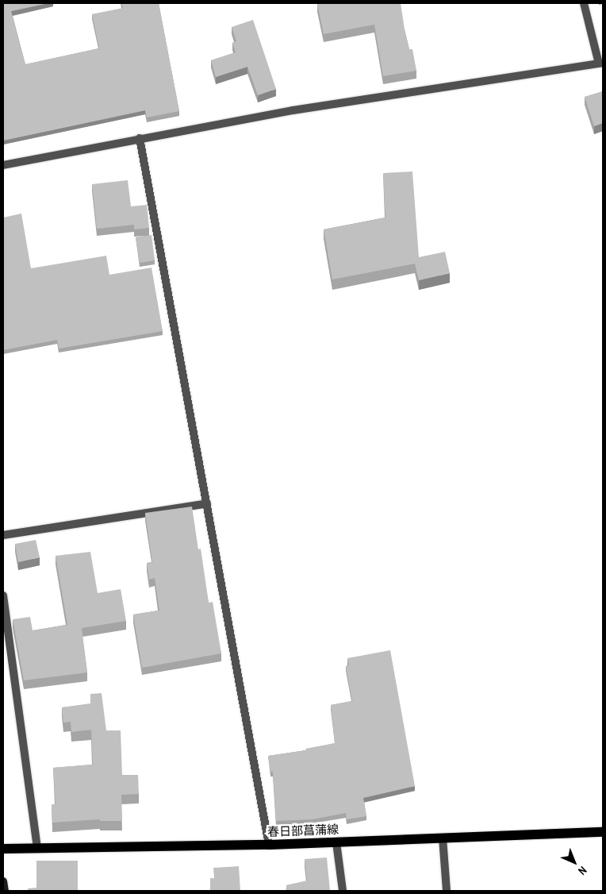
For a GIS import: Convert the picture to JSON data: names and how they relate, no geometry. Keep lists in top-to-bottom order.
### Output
{
  "streets": {
    "main road": ["春日部菖蒲線"]
  },
  "north": "bottom right"
}
